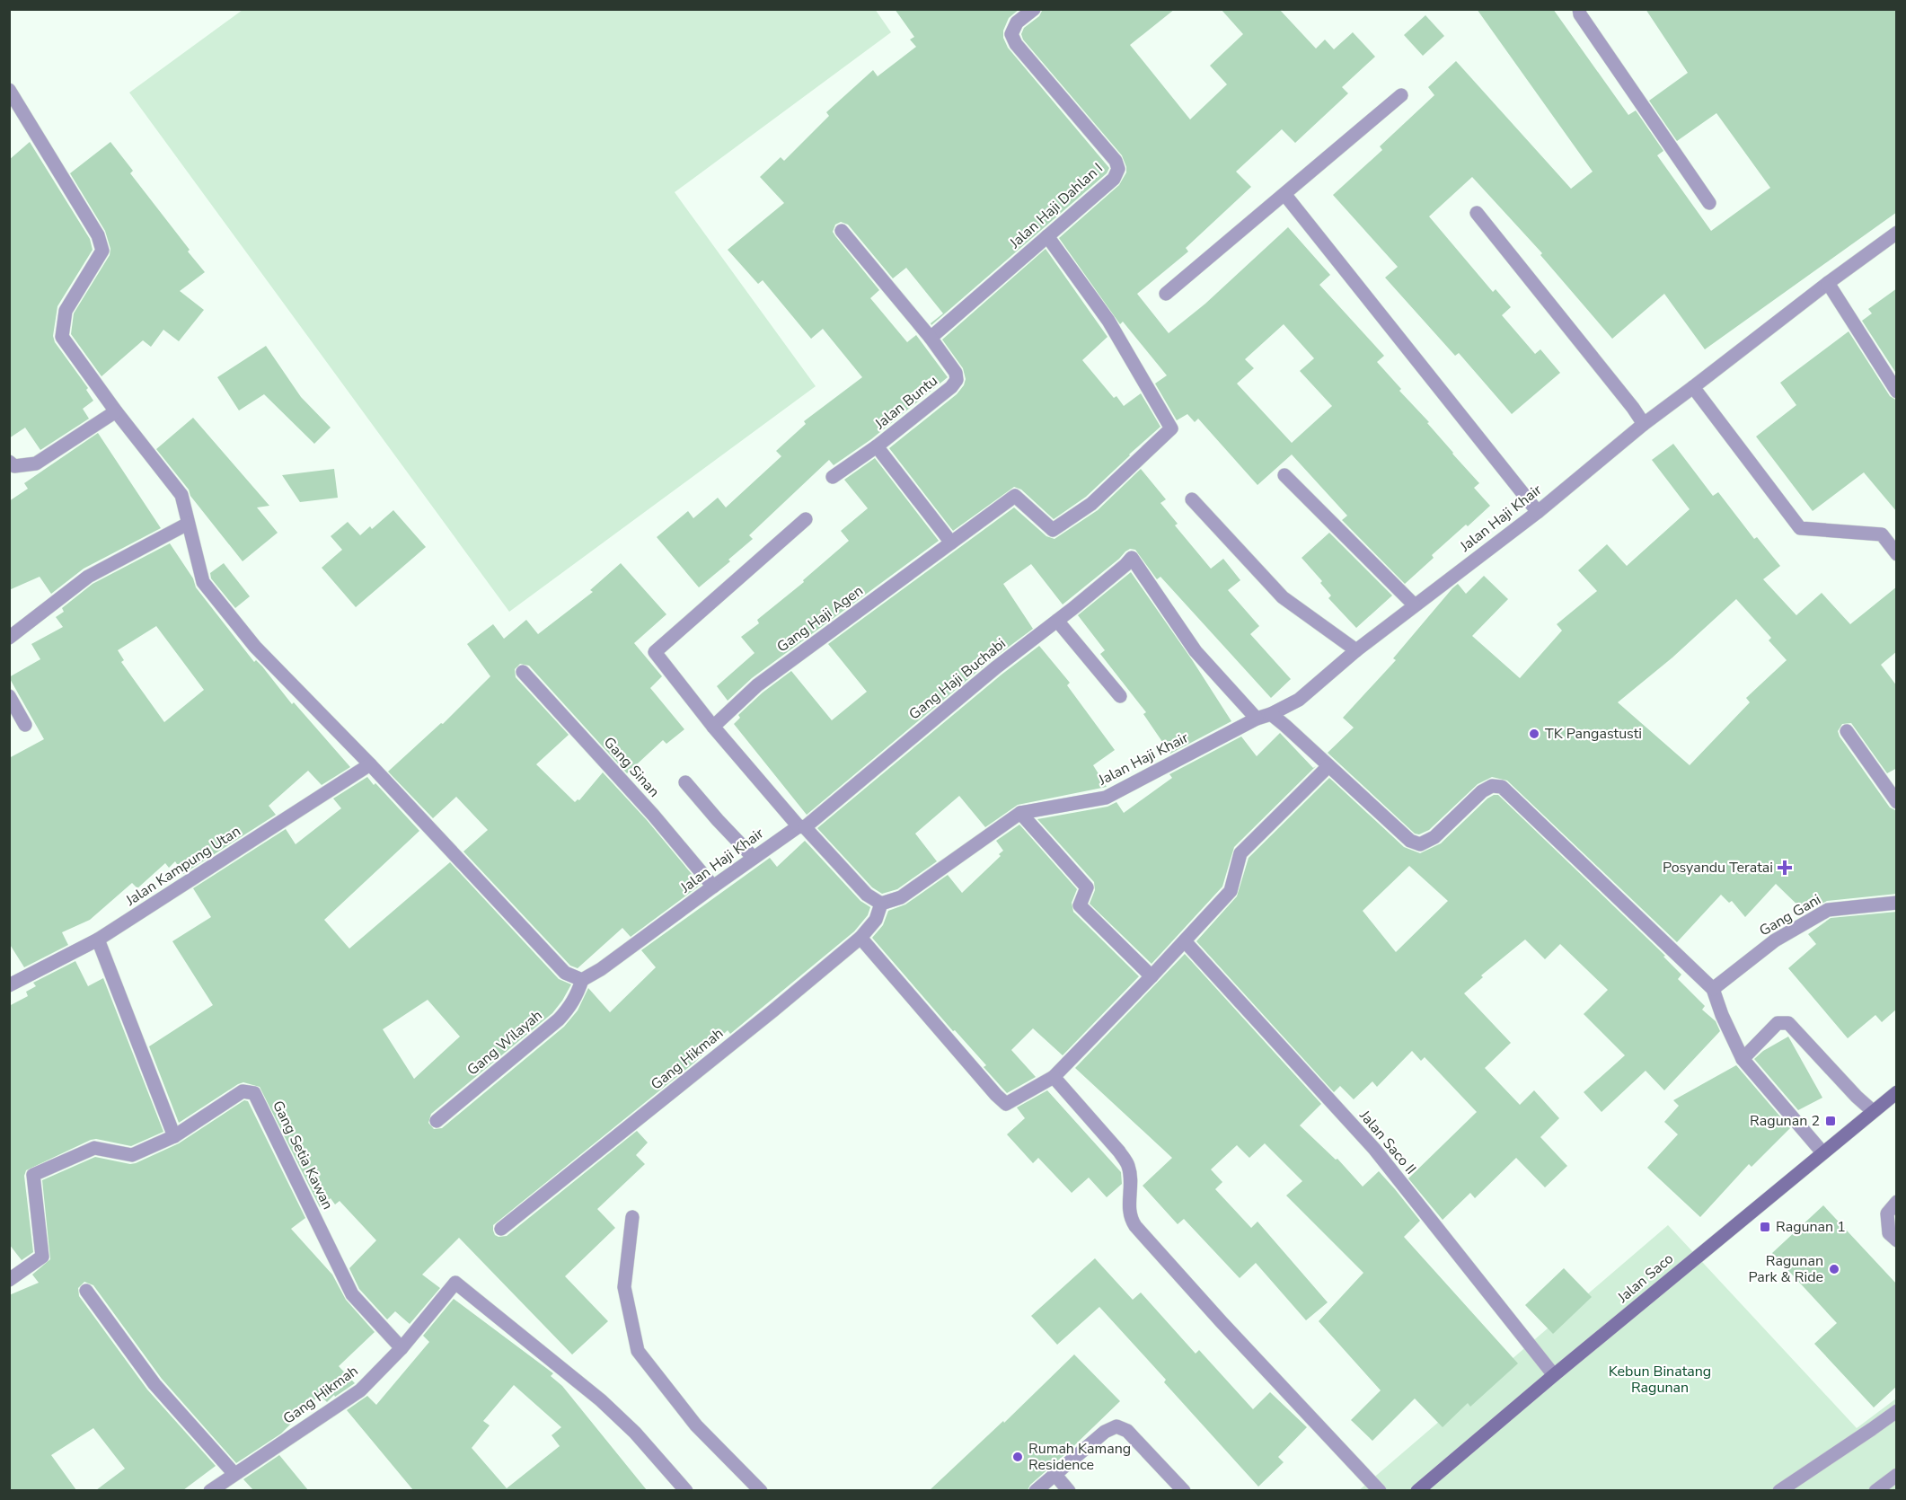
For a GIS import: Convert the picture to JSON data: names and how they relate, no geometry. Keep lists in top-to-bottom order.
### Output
{
  "streets": {
    "main road": ["Jalan Saco"],
    "street": [
      "Jalan Haji Dahlan I",
      "Jalan Buntu",
      "Jalan Haji Khair",
      "Gang Haji Agen",
      "Gang Haji Buchabi",
      "Gang Sinan",
      "Jalan Kampung Utan",
      "Gang Gani",
      "Gang Wilayah",
      "Gang Hikmah",
      "Jalan Saco II",
      "Gang Setia Kawan"
    ]
  },
  "crossings": [
    ["Jalan Haji Dahlan I", "Jalan Buntu"],
    ["Jalan Haji Dahlan I", "Gang Haji Agen"],
    ["Jalan Haji Khair", "Gang Haji Buchabi"],
    ["Jalan Haji Khair", "Gang Sinan"],
    ["Jalan Haji Khair", "Gang Wilayah"],
    ["Jalan Haji Khair", "Gang Hikmah"],
    ["Gang Hikmah", "Gang Setia Kawan"],
    ["Jalan Saco II", "Jalan Saco"]
  ],
  "parks": ["Kebun Binatang Ragunan"],
  "places": {
    "other": ["TK Pangastusti", "Ragunan Park & Ride", "Rumah Kamang Residence"],
    "health": ["Posyandu Teratai"],
    "transit": ["Ragunan 2", "Ragunan 1"]
  }
}
